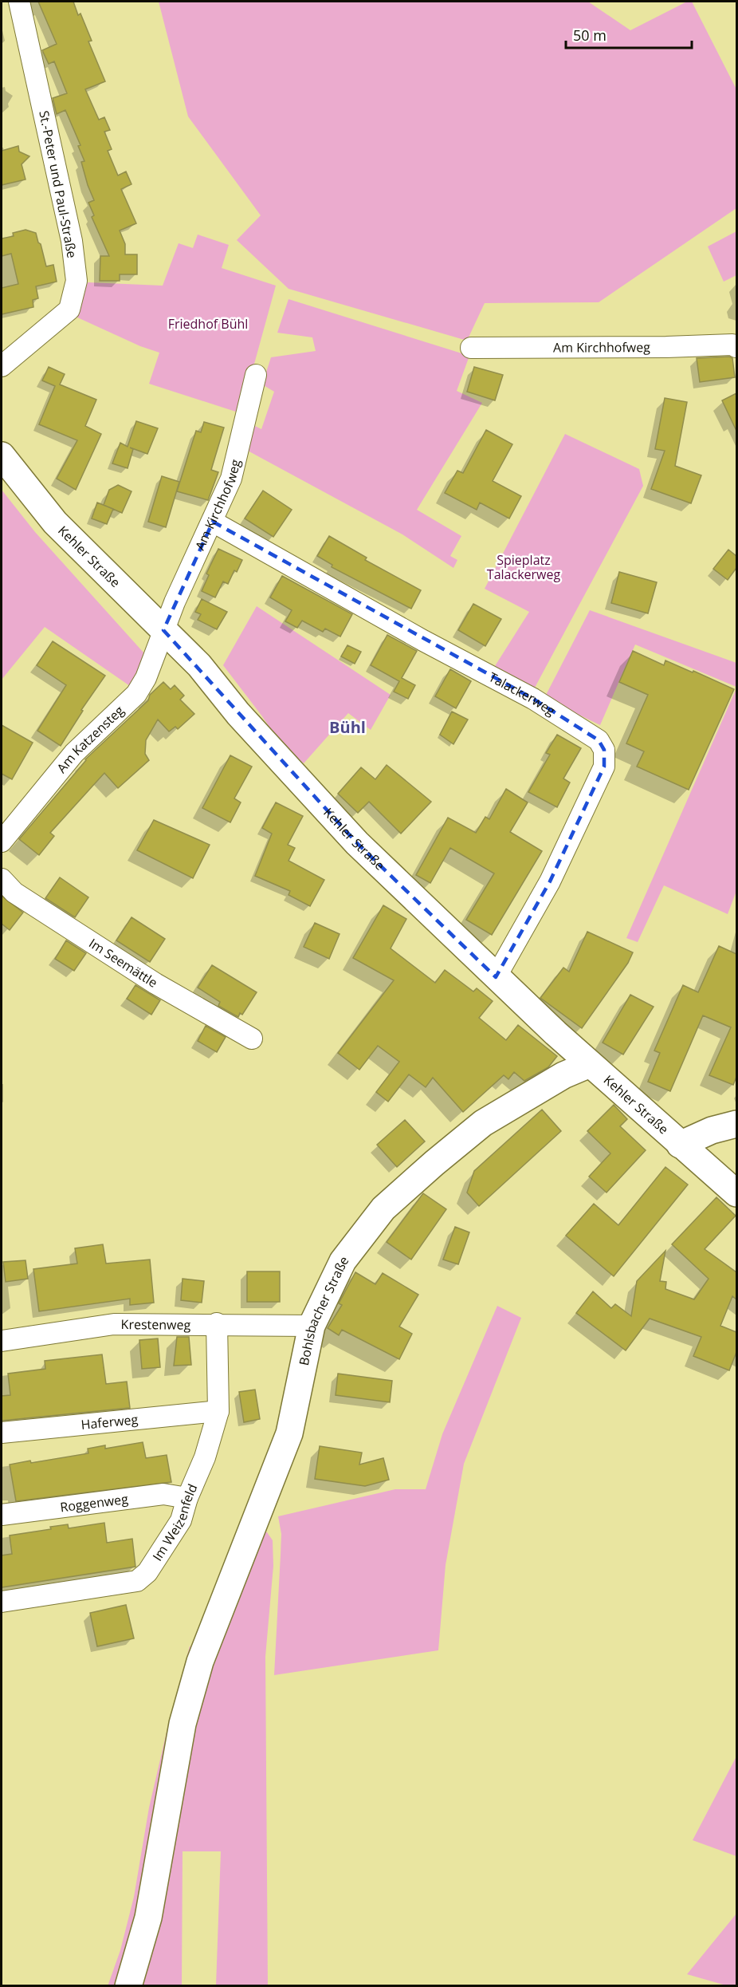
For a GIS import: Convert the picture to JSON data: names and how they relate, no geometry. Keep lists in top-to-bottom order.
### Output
{
  "streets": {
    "street": [
      "St.-Peter und Paul-Straße",
      "Am Kirchhofweg",
      "Kehler Straße",
      "Talackerweg",
      "Am Katzensteg",
      "Im Seemättle",
      "Bohlsbacher Straße",
      "Krestenweg",
      "Haferweg",
      "Roggenweg",
      "Im Weizenfeld"
    ]
  },
  "crossings": [
    ["Am Kirchhofweg", "Kehler Straße"],
    ["Am Kirchhofweg", "Talackerweg"],
    ["Am Kirchhofweg", "Am Katzensteg"],
    ["Kehler Straße", "Talackerweg"],
    ["Kehler Straße", "Am Katzensteg"],
    ["Kehler Straße", "Bohlsbacher Straße"],
    ["Bohlsbacher Straße", "Krestenweg"],
    ["Krestenweg", "Im Weizenfeld"],
    ["Haferweg", "Im Weizenfeld"],
    ["Roggenweg", "Im Weizenfeld"]
  ],
  "districts": ["Bühl"],
  "parks": ["Friedhof Bühl", "Spieplatz Talackerweg"],
  "scale_bar": "50 m"
}
